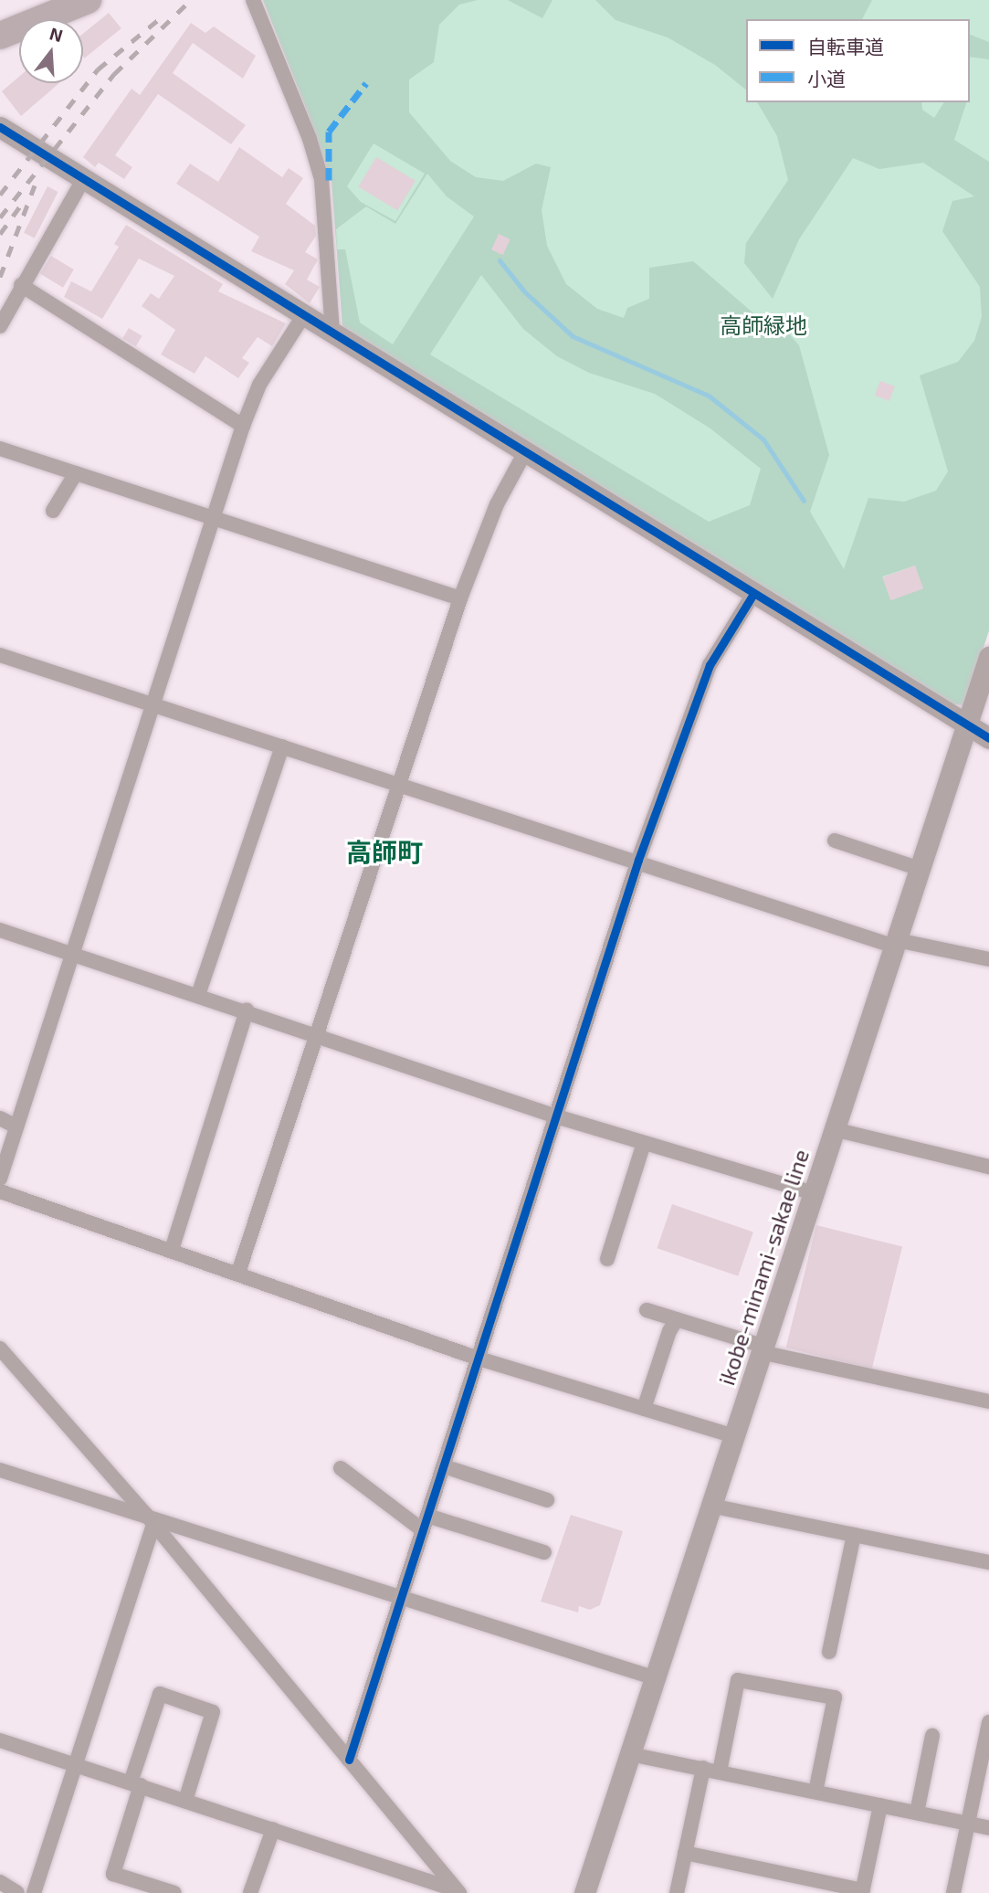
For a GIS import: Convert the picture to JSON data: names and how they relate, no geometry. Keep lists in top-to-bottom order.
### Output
{
  "streets": {
    "main road": ["ikobe-minami-sakae line"]
  },
  "districts": ["高師町"],
  "parks": ["高師緑地"],
  "legend": ["自転車道", "小道"],
  "north": "top"
}
